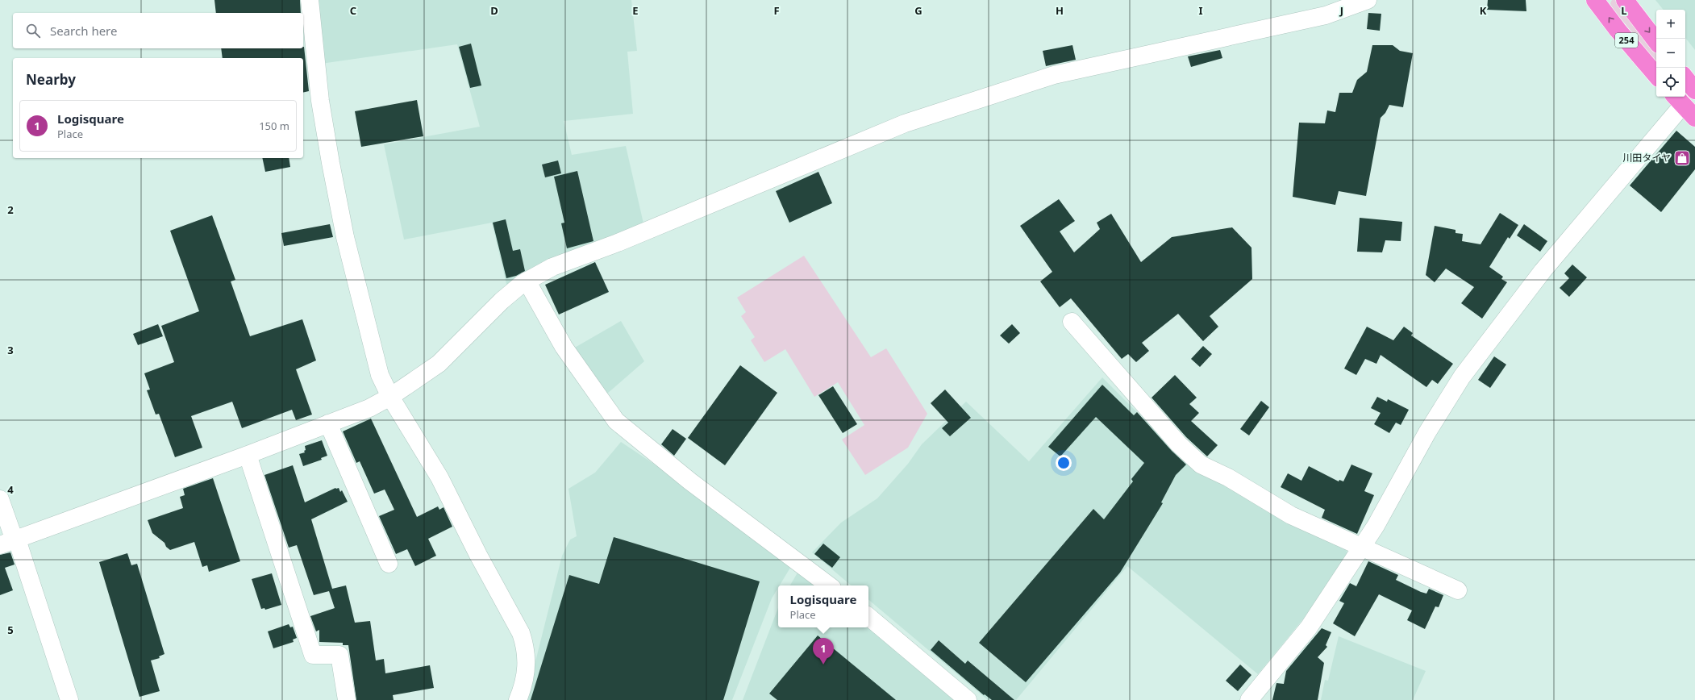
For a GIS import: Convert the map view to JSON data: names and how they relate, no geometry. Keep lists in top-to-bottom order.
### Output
{
  "streets": {
    "highway": ["254"]
  },
  "places": {
    "shop": ["川田タイヤ"]
  },
  "page": {
    "map_buttons": ["+", "−"],
    "search": "Search here",
    "heading": "Nearby",
    "list": [
      {
        "mark": "1",
        "name": "Logisquare",
        "note": "Place",
        "value": "150 m"
      }
    ],
    "popup": ["Logisquare", "Place"],
    "pins": "1"
  },
  "grid": {
    "columns": [
      "C",
      "D",
      "E",
      "F",
      "G",
      "H",
      "I",
      "J",
      "K",
      "L"
    ],
    "rows": [
      "2",
      "3",
      "4",
      "5"
    ]
  }
}
